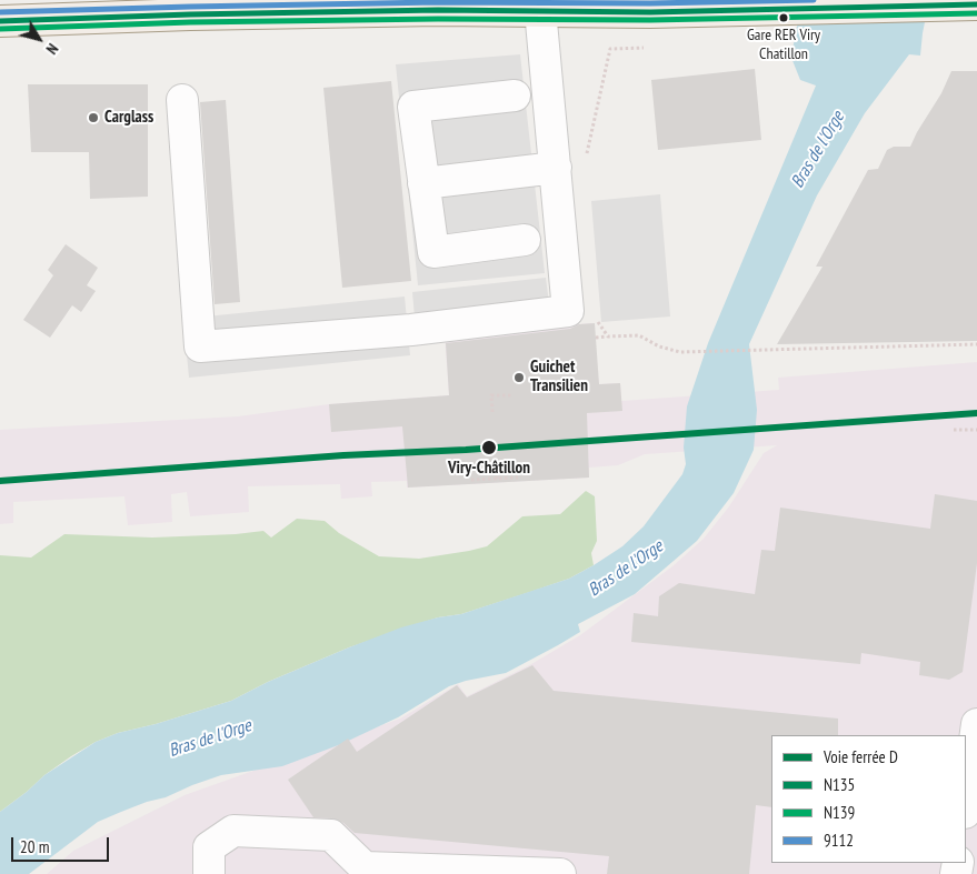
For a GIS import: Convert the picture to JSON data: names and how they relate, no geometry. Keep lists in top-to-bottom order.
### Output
{
  "water": ["Bras de l'Orge"],
  "places": [
    "Gare RER Viry Chatillon",
    "Carglass",
    "Guichet Transilien",
    "Viry-Châtillon"
  ],
  "lines": [
    "transit line 9112",
    "transit line N135",
    "transit line N139",
    "rail line D"
  ],
  "legend": [
    "Voie ferrée D",
    "N135",
    "N139",
    "9112"
  ],
  "scale_bar": "20 m",
  "north": "bottom right"
}
